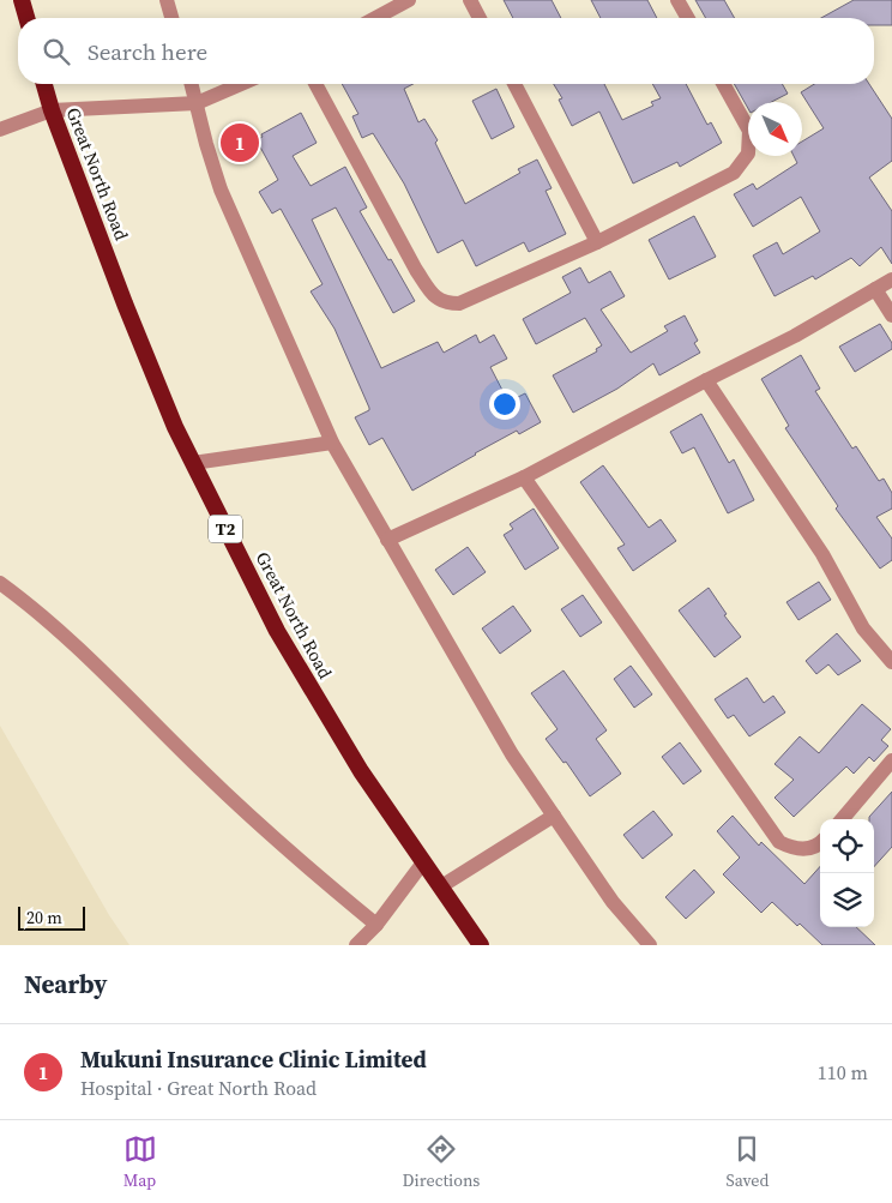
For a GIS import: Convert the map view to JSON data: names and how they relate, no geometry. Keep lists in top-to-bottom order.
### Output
{
  "streets": {
    "highway": ["Great North Road", "T2"]
  },
  "scale_bar": "20 m",
  "north": "bottom right",
  "page": {
    "search": "Search here",
    "pins": "1",
    "scale": "20 m",
    "heading": "Nearby",
    "list": [
      {
        "mark": "1",
        "name": "Mukuni Insurance Clinic Limited",
        "note": "Hospital · Great North Road",
        "value": "110 m"
      }
    ],
    "nav": ["Map", "Directions", "Saved"]
  }
}
